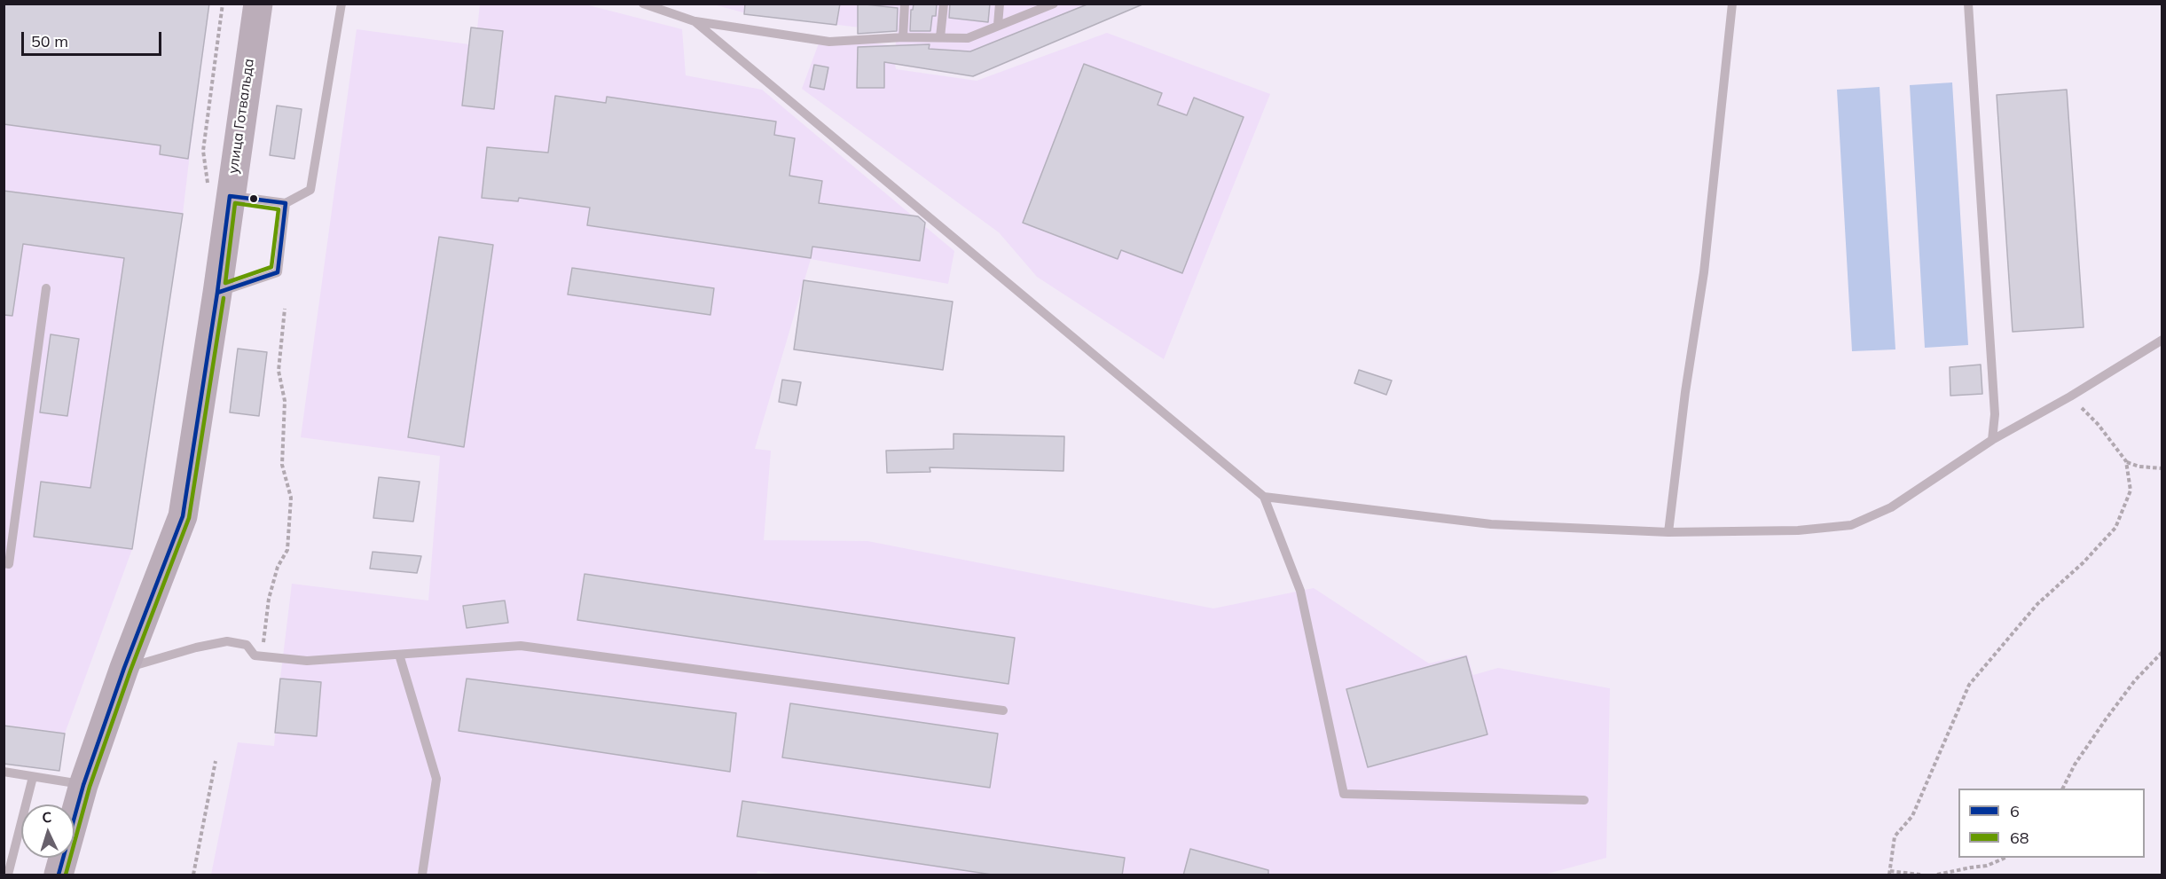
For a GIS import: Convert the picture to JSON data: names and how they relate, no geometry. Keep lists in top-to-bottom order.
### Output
{
  "streets": {
    "main road": ["улица Готвальда"]
  },
  "lines": ["transit line 6", "transit line 68"],
  "legend": ["6", "68"],
  "scale_bar": "50 m",
  "north": "top"
}
